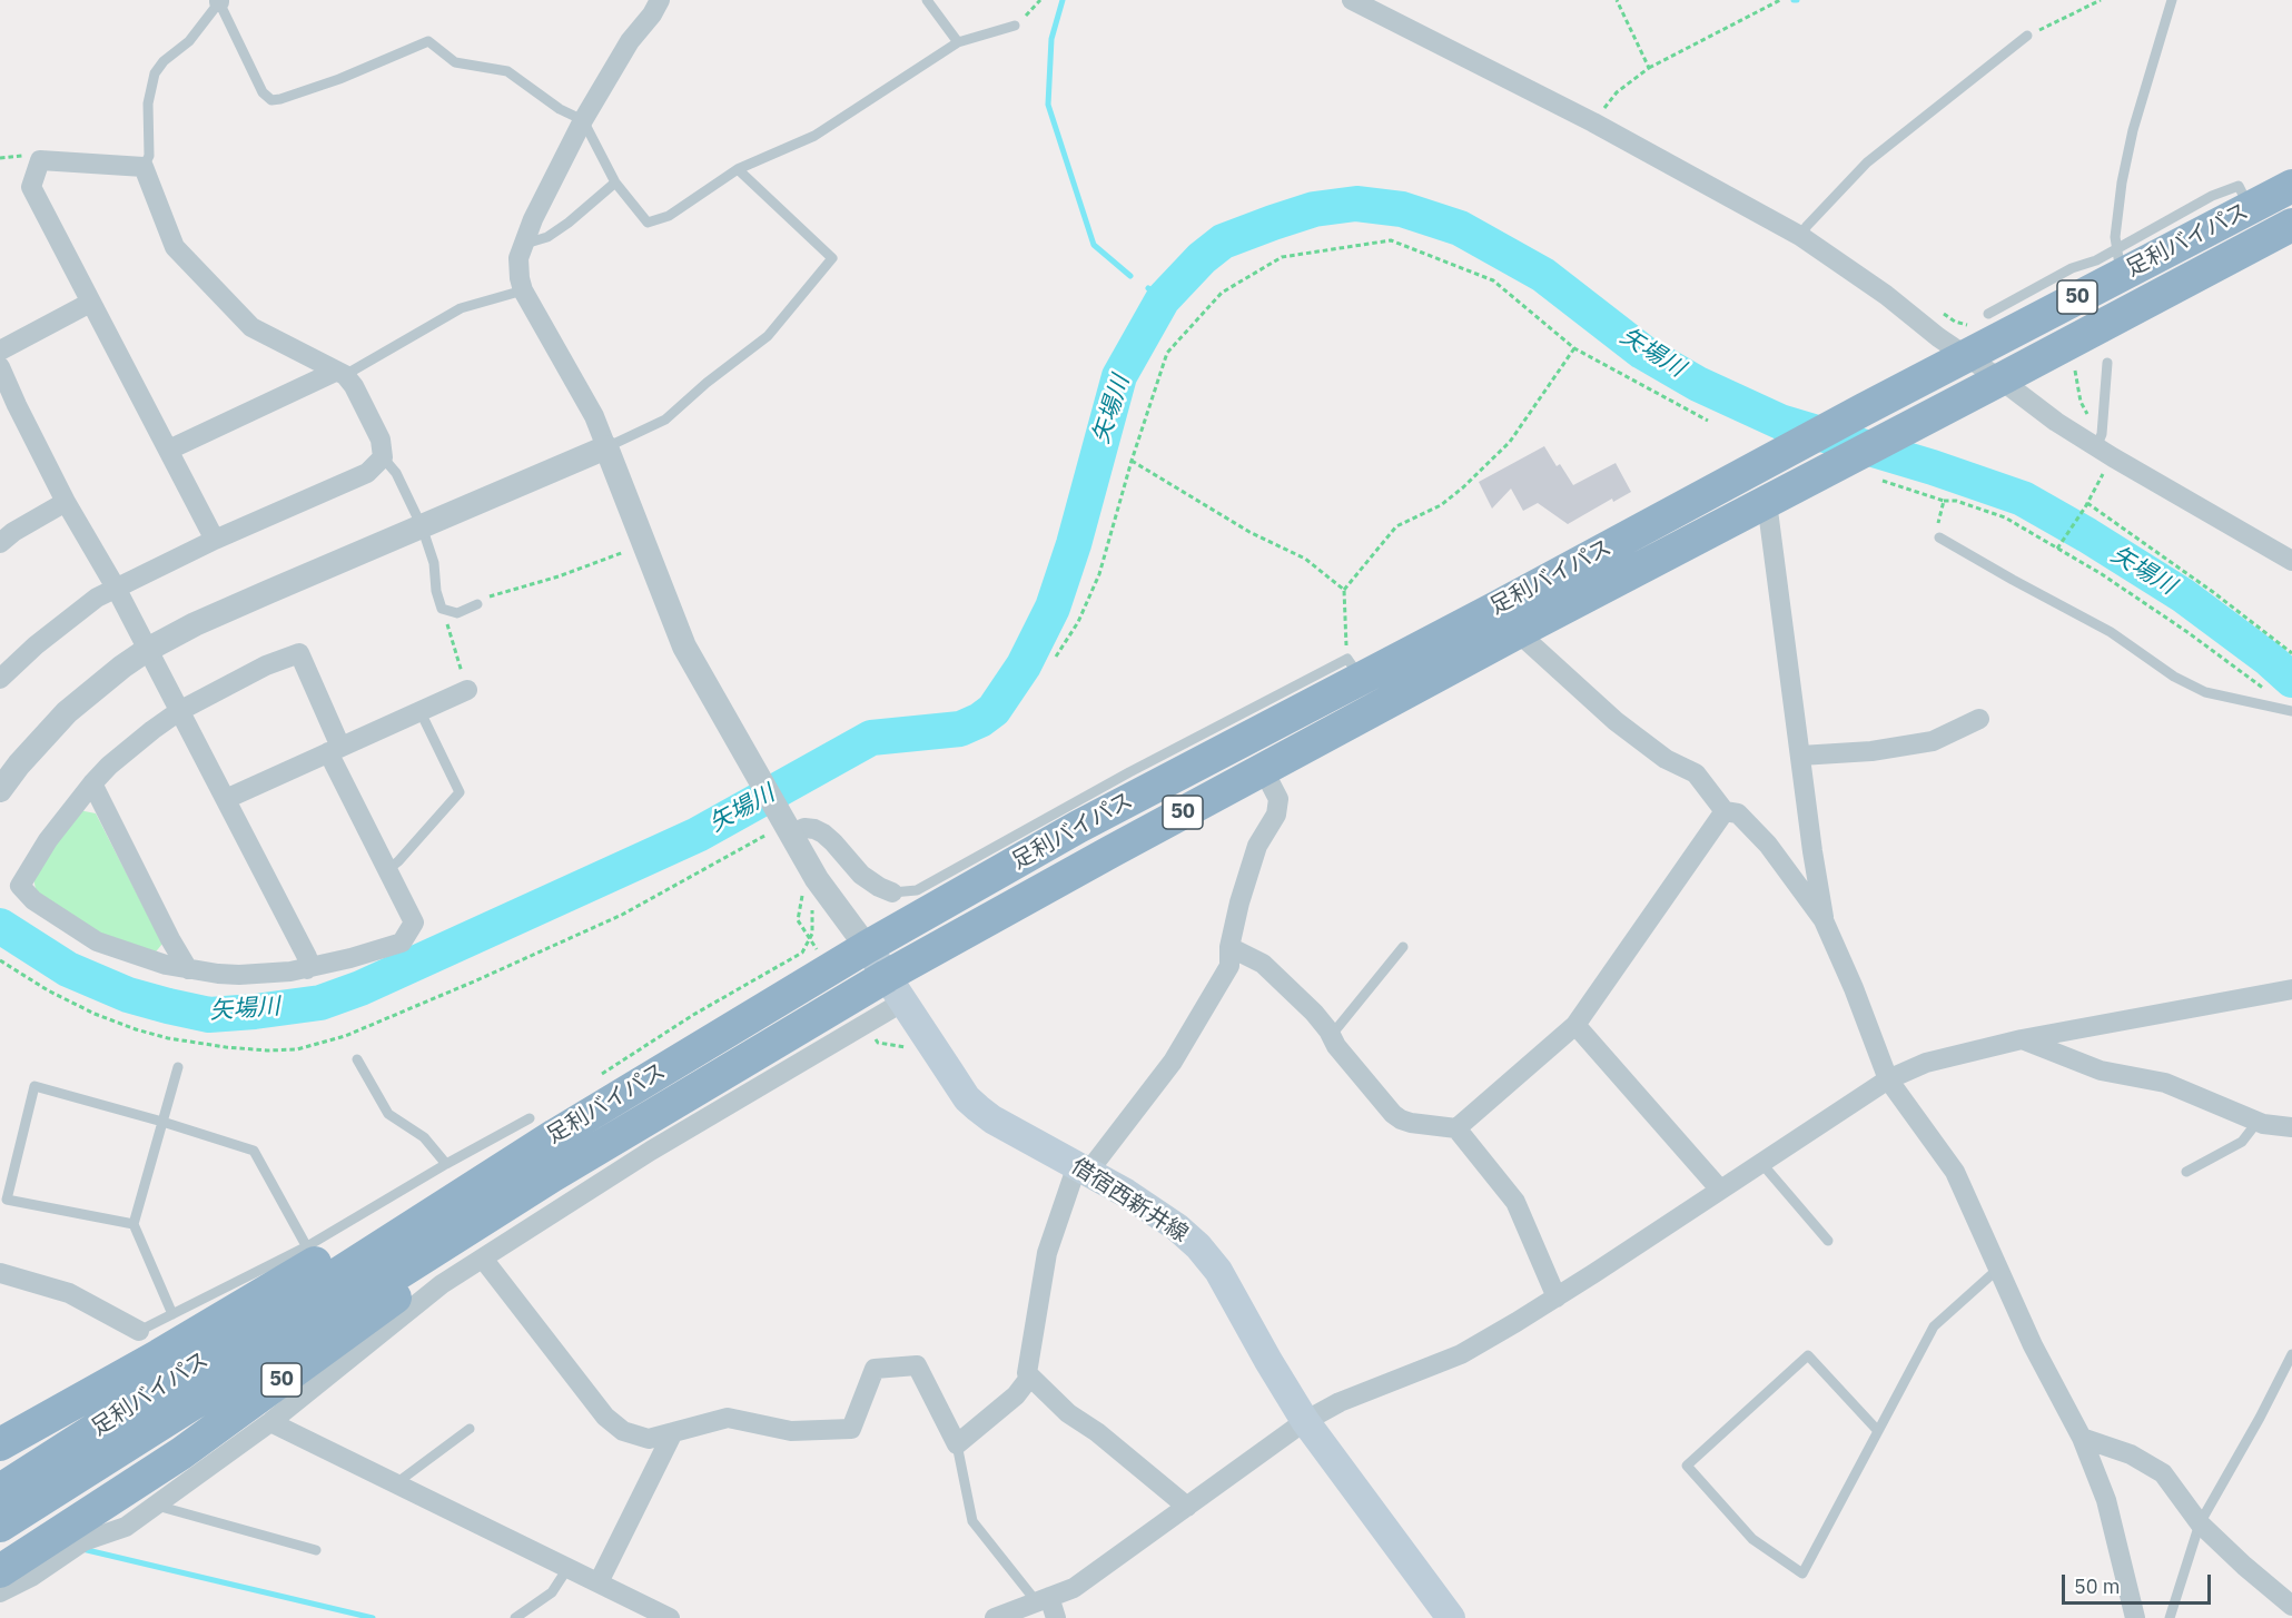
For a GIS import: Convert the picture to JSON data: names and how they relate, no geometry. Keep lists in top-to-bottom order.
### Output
{
  "streets": {
    "highway": ["足利バイパス", "50"],
    "main road": ["借宿西新井線"]
  },
  "crossings": [
    ["足利バイパス", "50"],
    ["足利バイパス", "借宿西新井線"]
  ],
  "water": ["矢場川"],
  "scale_bar": "50 m"
}
